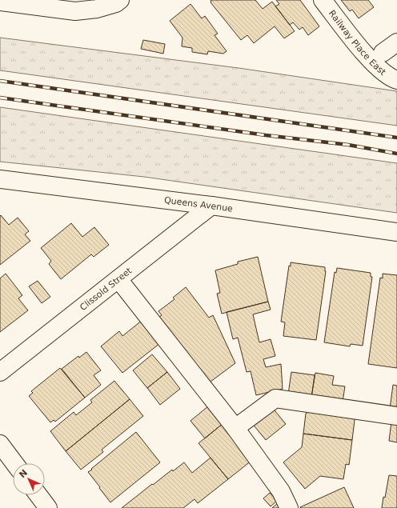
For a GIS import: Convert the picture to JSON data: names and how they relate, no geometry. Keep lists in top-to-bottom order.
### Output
{
  "streets": {
    "street": ["Railway Place East", "Queens Avenue", "Clissold Street"]
  },
  "crossings": [
    ["Queens Avenue", "Clissold Street"]
  ],
  "north": "top left"
}
